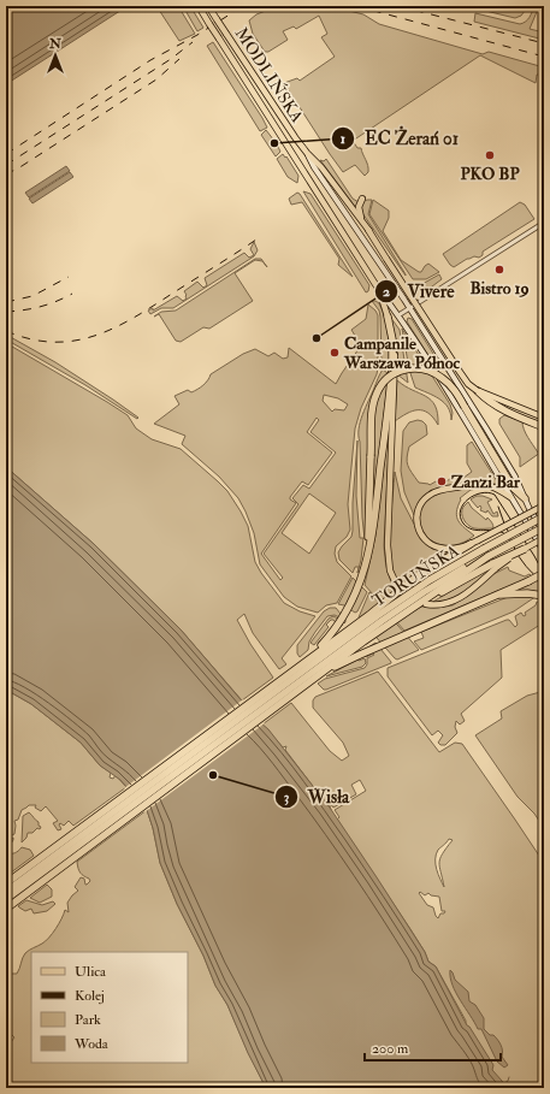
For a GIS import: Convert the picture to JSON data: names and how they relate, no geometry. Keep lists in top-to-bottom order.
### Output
{
  "streets": {
    "highway": ["TORUŃSKA"],
    "main road": ["MODLIŃSKA"]
  },
  "crossings": [
    ["MODLIŃSKA", "TORUŃSKA"]
  ],
  "places": [
    "EC Żerań 01",
    "PKO BP",
    "Bistro 19",
    "Vivere",
    "Campanile Warszawa Północ",
    "Zanzi Bar",
    "Wisła"
  ],
  "legend": [
    "Ulica",
    "Kolej",
    "Park",
    "Woda"
  ],
  "scale_bar": "200 m",
  "north": "top"
}
